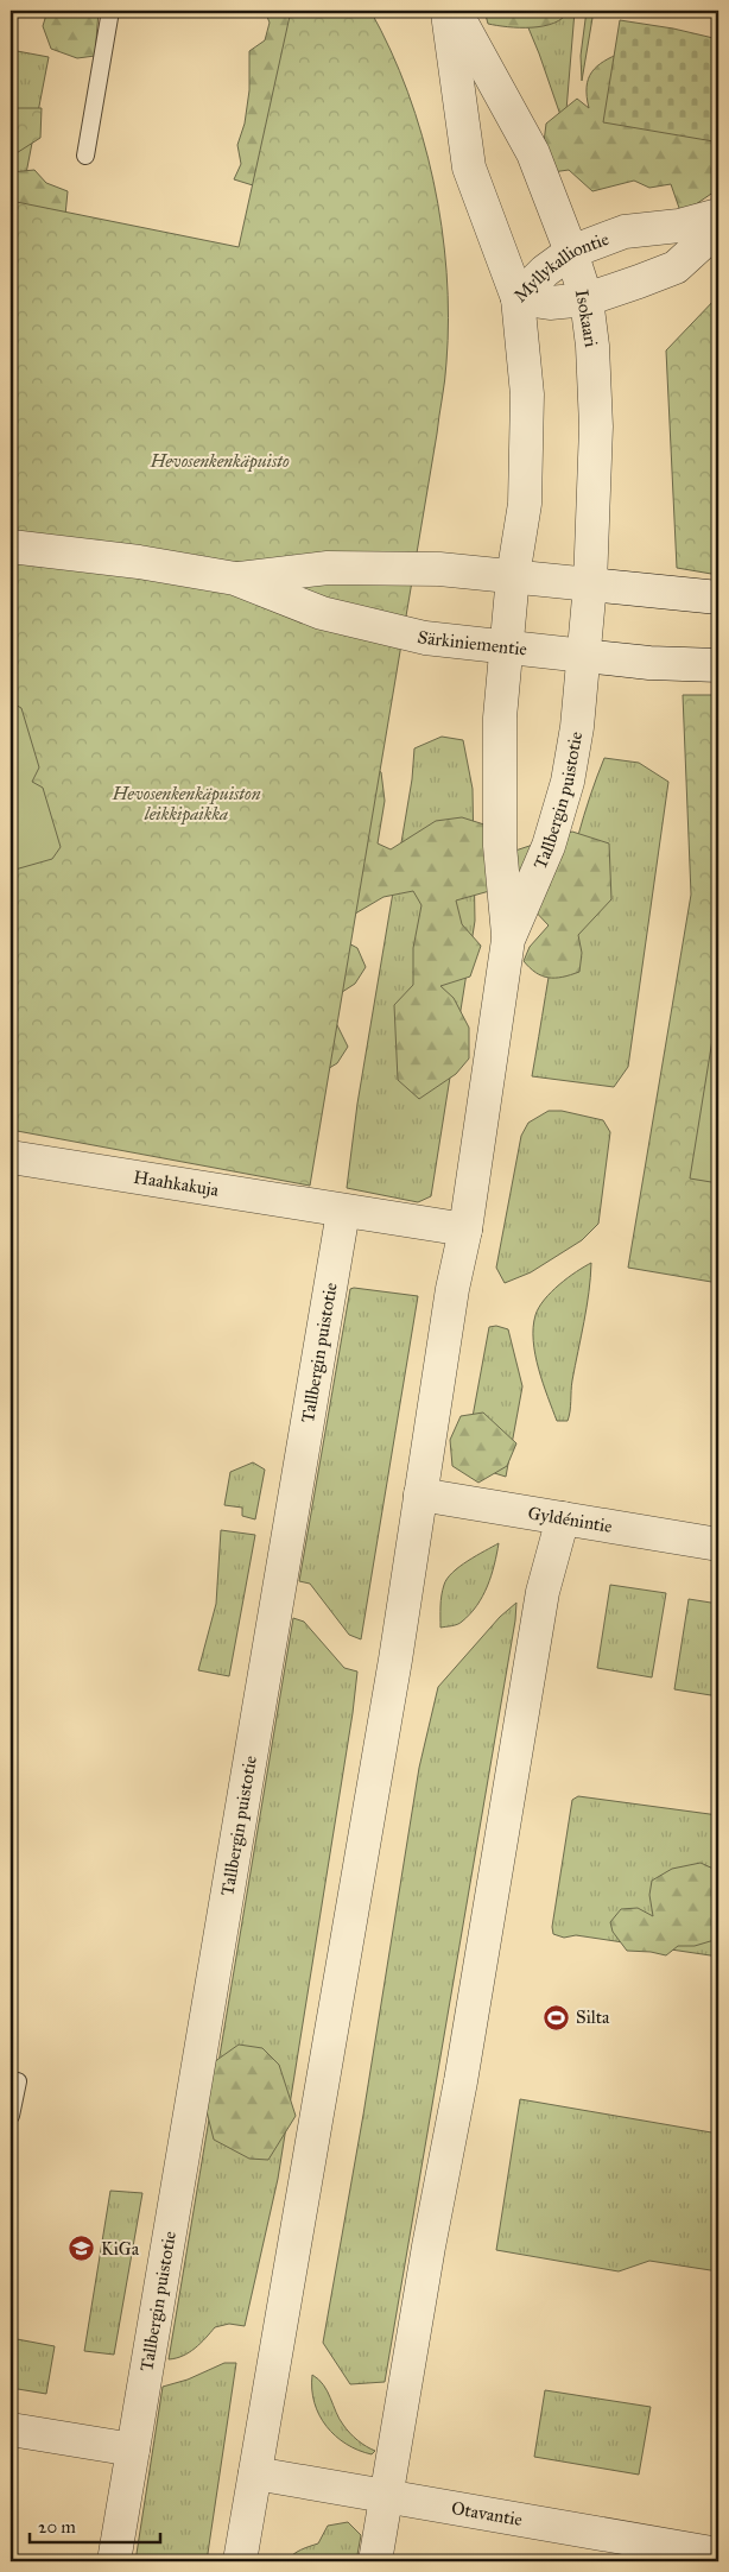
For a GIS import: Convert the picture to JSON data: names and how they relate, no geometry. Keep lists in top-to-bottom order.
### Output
{
  "streets": {
    "street": [
      "Myllykalliontie",
      "Isokaari",
      "Särkiniementie",
      "Tallbergin puistotie",
      "Haahkakuja",
      "Gyldénintie",
      "Otavantie"
    ]
  },
  "crossings": [
    ["Myllykalliontie", "Isokaari"],
    ["Isokaari", "Särkiniementie"],
    ["Isokaari", "Tallbergin puistotie"],
    ["Särkiniementie", "Tallbergin puistotie"],
    ["Tallbergin puistotie", "Haahkakuja"],
    ["Tallbergin puistotie", "Gyldénintie"],
    ["Tallbergin puistotie", "Otavantie"]
  ],
  "parks": ["Hevosenkenkäpuisto", "Hevosenkenkäpuiston leikkipaikka"],
  "places": {
    "sports": ["Silta"],
    "school or university": ["KiGa"]
  },
  "scale_bar": "20 m"
}
